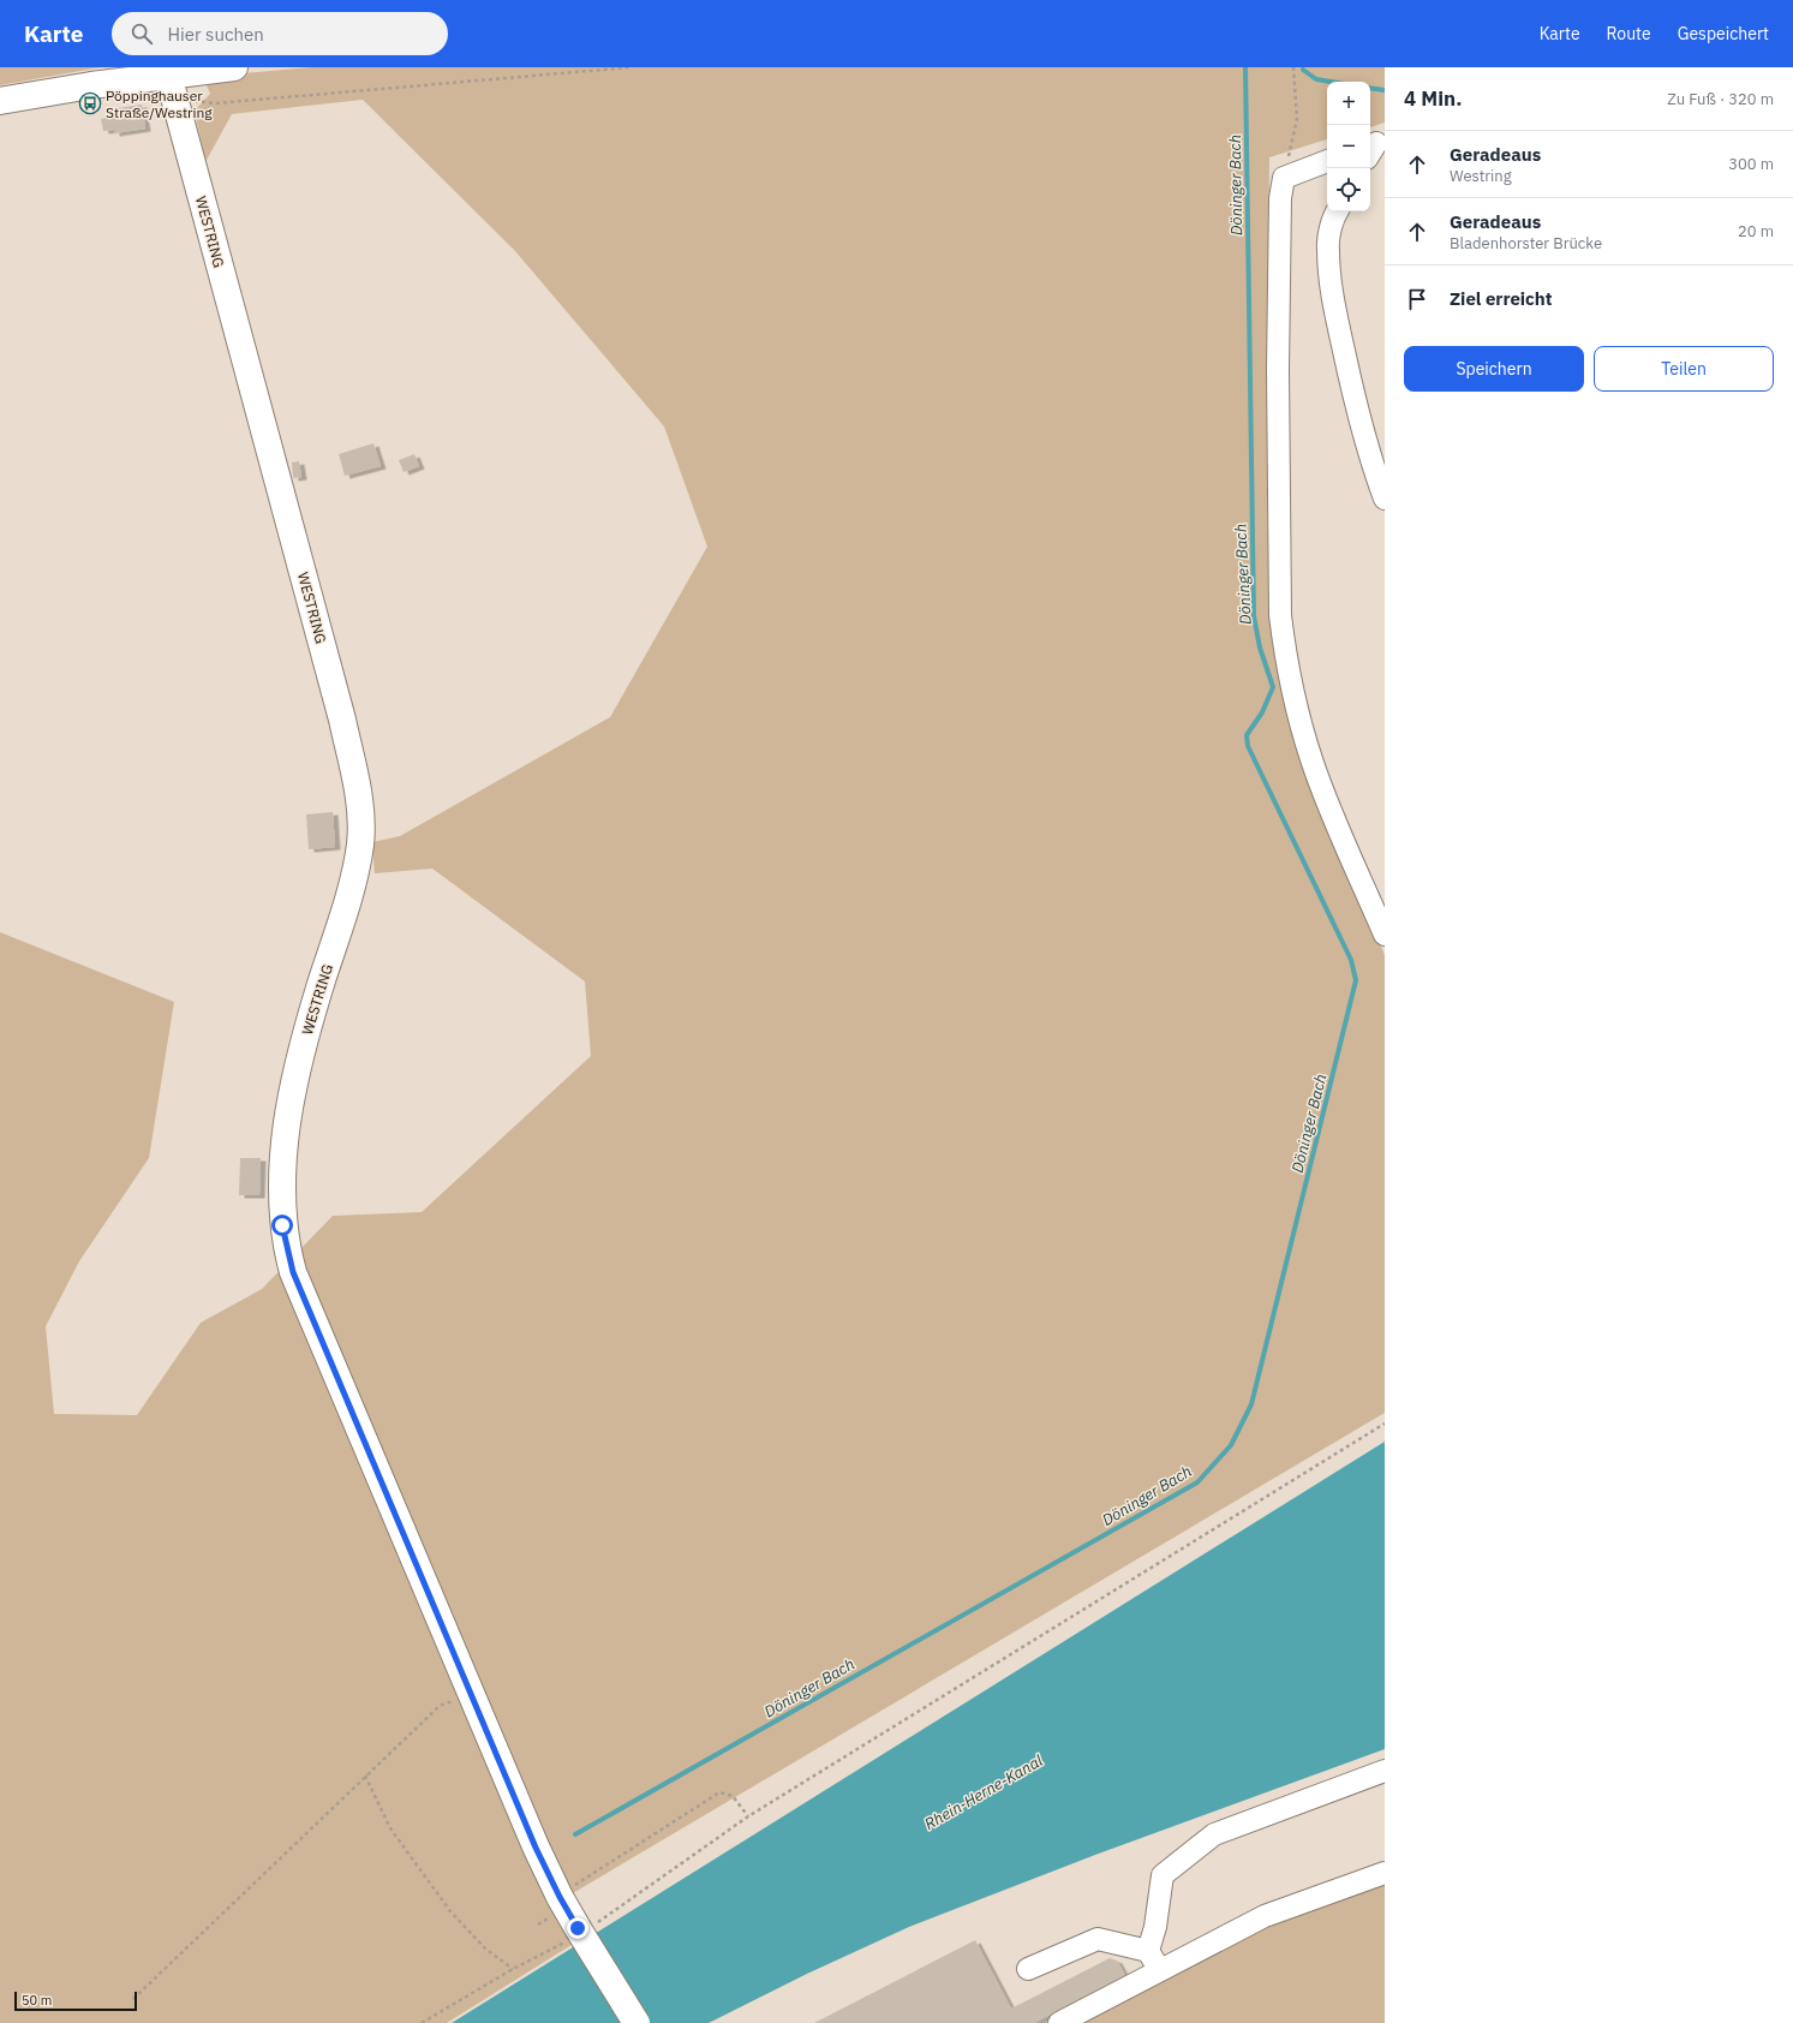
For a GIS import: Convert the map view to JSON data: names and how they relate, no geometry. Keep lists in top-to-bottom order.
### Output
{
  "streets": {
    "main road": ["WESTRING"]
  },
  "water": ["Döninger Bach", "Rhein-Herne-Kanal"],
  "places": {
    "bus stop": ["Pöppinghauser Straße/Westring"]
  },
  "scale_bar": "50 m",
  "page": {
    "header": "Karte",
    "search": "Hier suchen",
    "nav": ["Karte", "Route", "Gespeichert"],
    "heading": ["4 Min.", "Zu Fuß · 320 m"],
    "map_buttons": ["+", "−"],
    "list": [
      ["Geradeaus", "Westring", "300 m"],
      ["Geradeaus", "Bladenhorster Brücke", "20 m"],
      "Ziel erreicht"
    ],
    "buttons": ["Speichern", "Teilen"],
    "scale": "50 m"
  }
}
